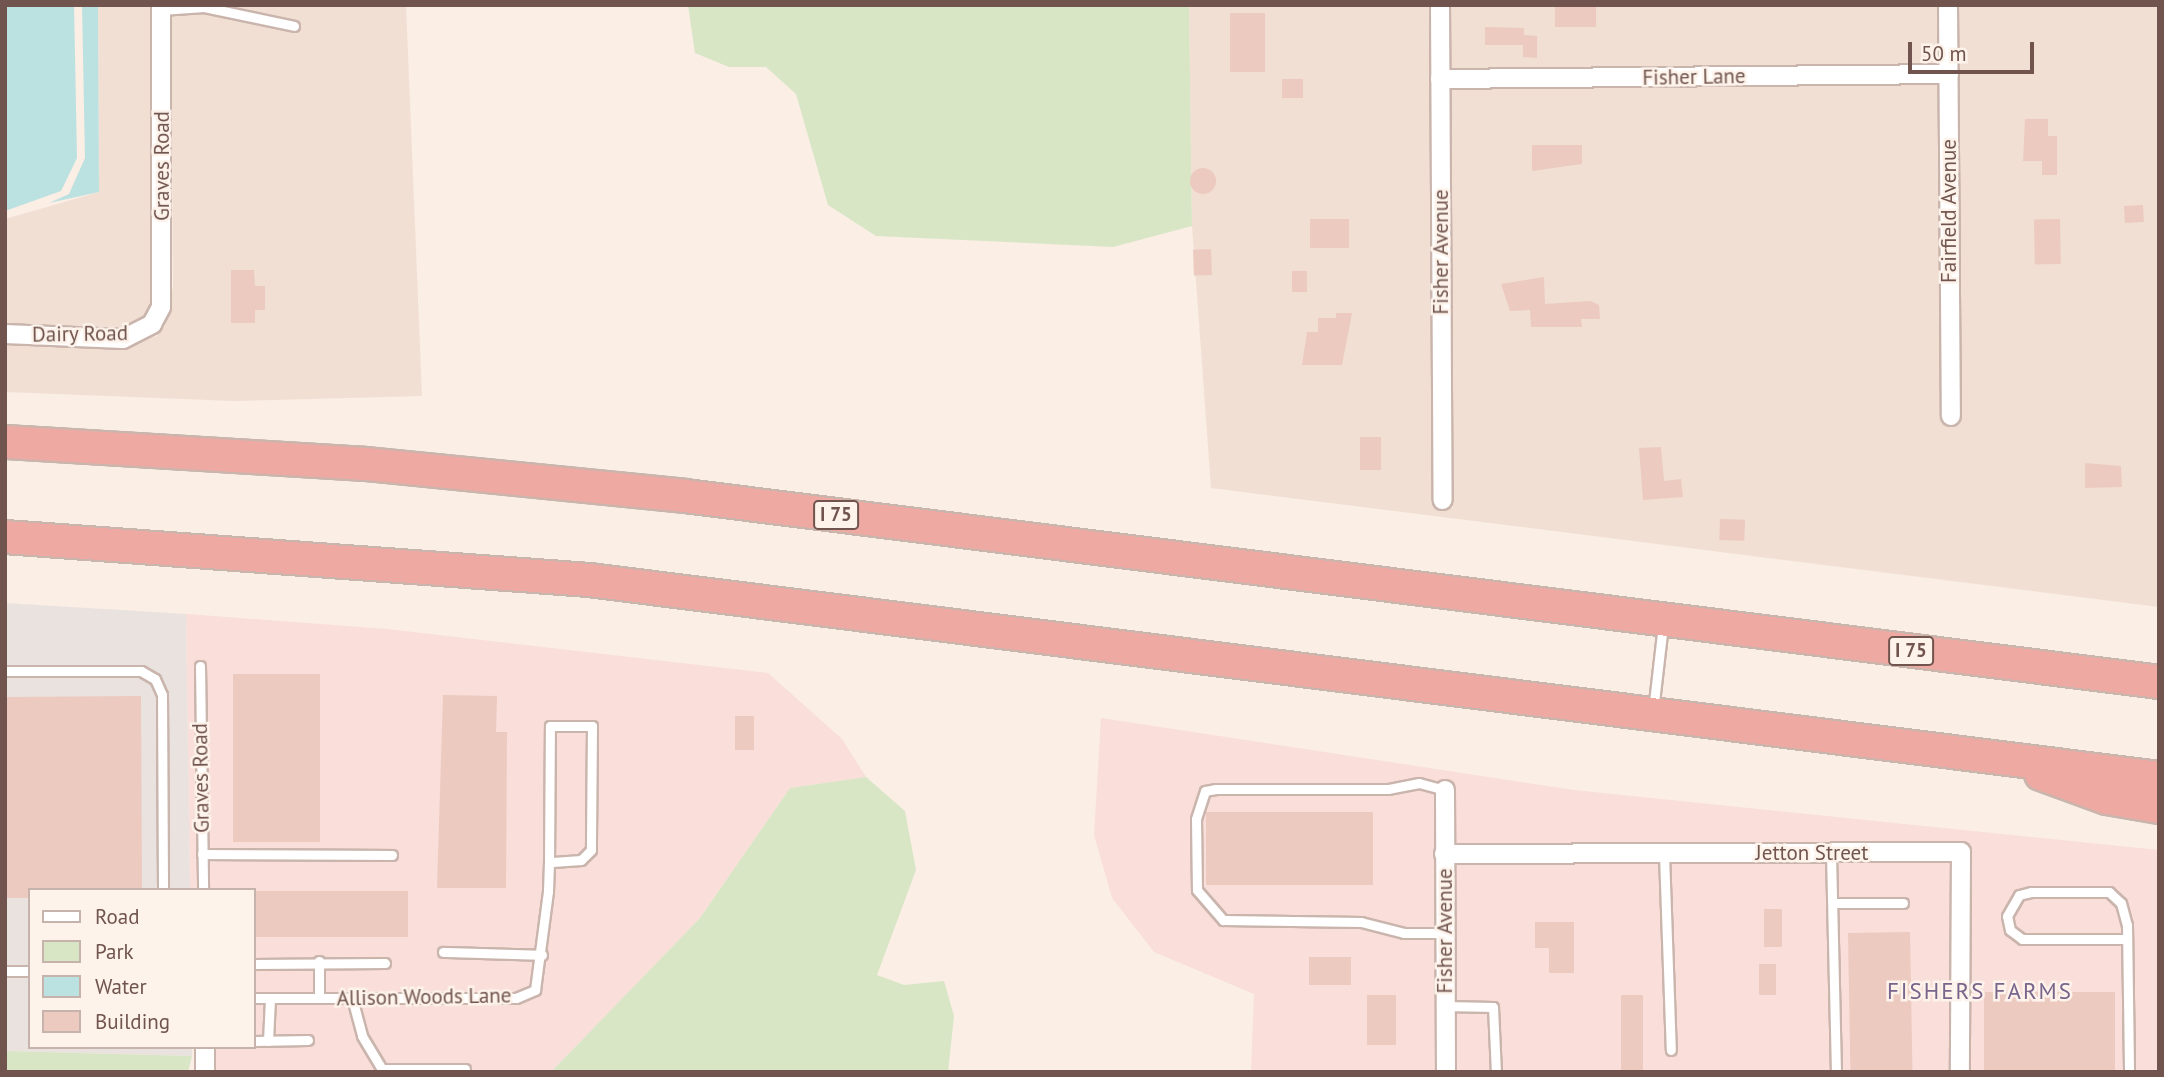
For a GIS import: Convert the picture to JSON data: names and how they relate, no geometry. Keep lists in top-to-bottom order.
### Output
{
  "streets": {
    "highway": ["I 75"],
    "street": [
      "Fisher Lane",
      "Graves Road",
      "Fairfield Avenue",
      "Fisher Avenue",
      "Dairy Road",
      "Jetton Street"
    ],
    "lane": ["Allison Woods Lane"]
  },
  "crossings": [
    ["Fisher Lane", "Fairfield Avenue"],
    ["Fisher Lane", "Fisher Avenue"],
    ["Graves Road", "Dairy Road"],
    ["Fisher Avenue", "Jetton Street"]
  ],
  "districts": ["FISHERS FARMS"],
  "legend": [
    "Road",
    "Park",
    "Water",
    "Building"
  ],
  "scale_bar": "50 m"
}
